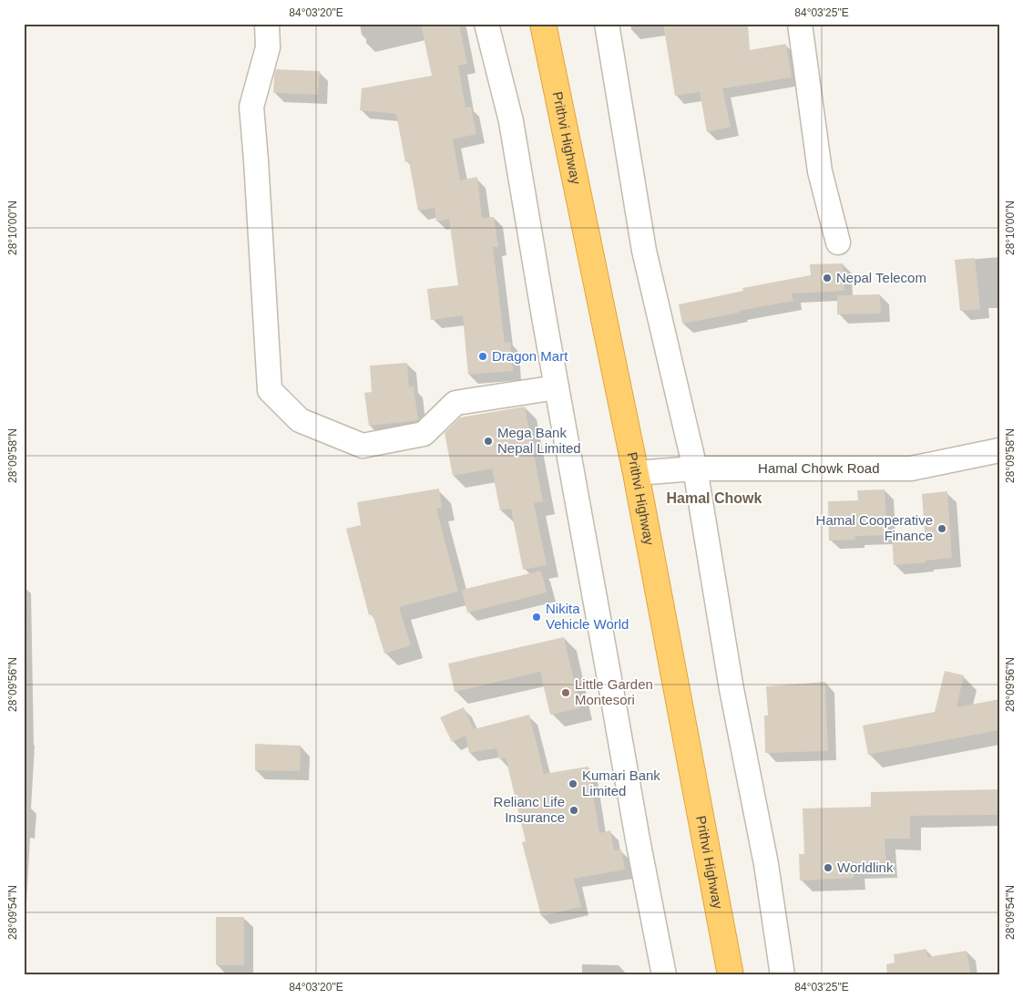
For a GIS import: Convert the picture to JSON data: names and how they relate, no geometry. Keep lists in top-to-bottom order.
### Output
{
  "streets": {
    "highway": ["Prithvi Highway"],
    "street": ["Hamal Chowk Road"]
  },
  "crossings": [
    ["Prithvi Highway", "Hamal Chowk Road"]
  ],
  "districts": ["Hamal Chowk"],
  "places": [
    "Nepal Telecom",
    "Dragon Mart",
    "Mega Bank Nepal Limited",
    "Hamal Cooperative Finance",
    "Nikita Vehicle World",
    "Little Garden Montesori",
    "Kumari Bank Limited",
    "Relianc Life Insurance",
    "Worldlink"
  ],
  "coordinates": [
    "84°03'20\"E",
    "84°03'25\"E",
    "28°10'00\"N",
    "28°09'58\"N",
    "28°09'56\"N",
    "28°09'54\"N"
  ]
}
